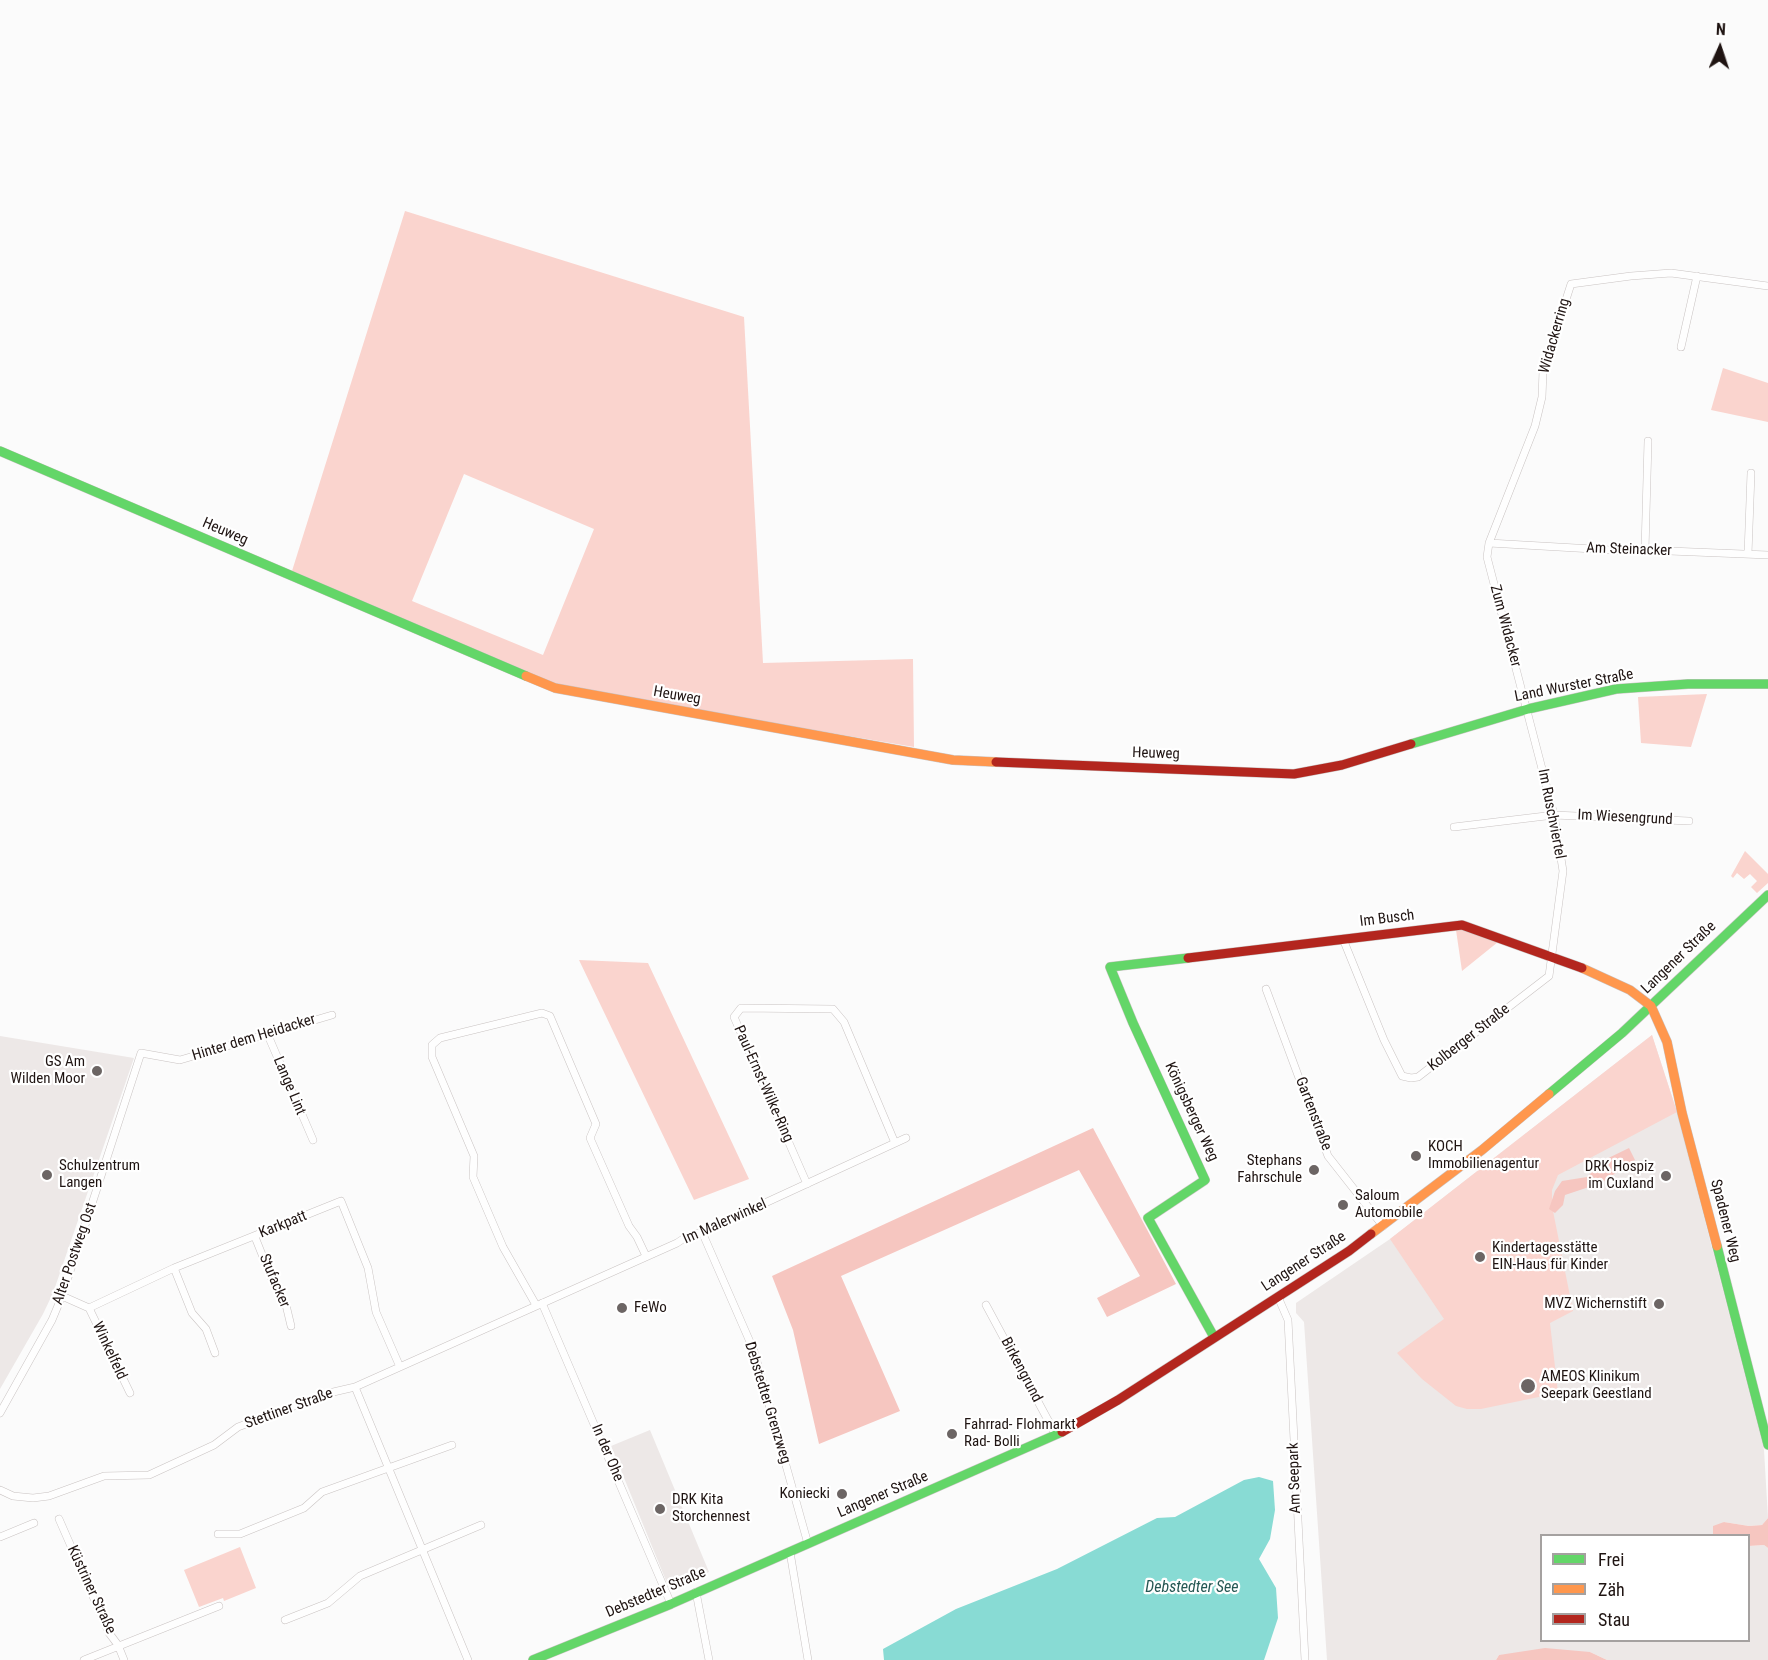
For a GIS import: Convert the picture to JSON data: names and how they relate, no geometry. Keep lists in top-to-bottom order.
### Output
{
  "streets": {
    "street": [
      "Widackerring",
      "Heuweg",
      "Am Steinacker",
      "Zum Widacker",
      "Land Wurster Straße",
      "Im Ruschviertel",
      "Im Wiesengrund",
      "Im Busch",
      "Langener Straße",
      "Hinter dem Heidacker",
      "Kolberger Straße",
      "Paul-Ernst-Wilke-Ring",
      "Lange Lint",
      "Königsberger Weg",
      "Gartenstraße",
      "Spadener Weg",
      "Im Malerwinkel",
      "Karkpatt",
      "Alter Postweg Ost",
      "Stufacker",
      "Winkelfeld",
      "Birkengrund",
      "Debstedter Grenzweg",
      "Stettiner Straße",
      "In der Ohe",
      "Am Seepark",
      "Küstriner Straße",
      "Debstedter Straße"
    ]
  },
  "crossings": [
    ["Widackerring", "Am Steinacker"],
    ["Widackerring", "Zum Widacker"],
    ["Heuweg", "Land Wurster Straße"],
    ["Am Steinacker", "Zum Widacker"],
    ["Zum Widacker", "Land Wurster Straße"],
    ["Zum Widacker", "Im Ruschviertel"],
    ["Land Wurster Straße", "Im Ruschviertel"],
    ["Im Ruschviertel", "Im Wiesengrund"],
    ["Im Ruschviertel", "Im Busch"],
    ["Im Ruschviertel", "Kolberger Straße"],
    ["Im Busch", "Langener Straße"],
    ["Im Busch", "Kolberger Straße"],
    ["Im Busch", "Königsberger Weg"],
    ["Im Busch", "Spadener Weg"],
    ["Langener Straße", "Königsberger Weg"],
    ["Langener Straße", "Gartenstraße"],
    ["Langener Straße", "Spadener Weg"],
    ["Langener Straße", "Birkengrund"],
    ["Langener Straße", "Debstedter Grenzweg"],
    ["Langener Straße", "Am Seepark"],
    ["Langener Straße", "Debstedter Straße"],
    ["Hinter dem Heidacker", "Lange Lint"],
    ["Hinter dem Heidacker", "Alter Postweg Ost"],
    ["Paul-Ernst-Wilke-Ring", "Im Malerwinkel"],
    ["Im Malerwinkel", "Debstedter Grenzweg"],
    ["Im Malerwinkel", "Stettiner Straße"],
    ["Im Malerwinkel", "In der Ohe"],
    ["Karkpatt", "Stufacker"],
    ["Karkpatt", "Winkelfeld"],
    ["Karkpatt", "Stettiner Straße"],
    ["Stettiner Straße", "In der Ohe"],
    ["In der Ohe", "Debstedter Straße"]
  ],
  "water": ["Debstedter See"],
  "places": [
    "GS Am Wilden Moor",
    "KOCH Immobilienagentur",
    "Stephans Fahrschule",
    "Schulzentrum Langen",
    "DRK Hospiz im Cuxland",
    "Saloum Automobile",
    "Kindertagesstätte EIN-Haus für Kinder",
    "MVZ Wichernstift",
    "FeWo",
    "AMEOS Klinikum Seepark Geestland",
    "Fahrrad- Flohmarkt Rad- Bolli",
    "Koniecki",
    "DRK Kita Storchennest"
  ],
  "legend": ["Frei", "Zäh", "Stau"],
  "north": "top"
}
